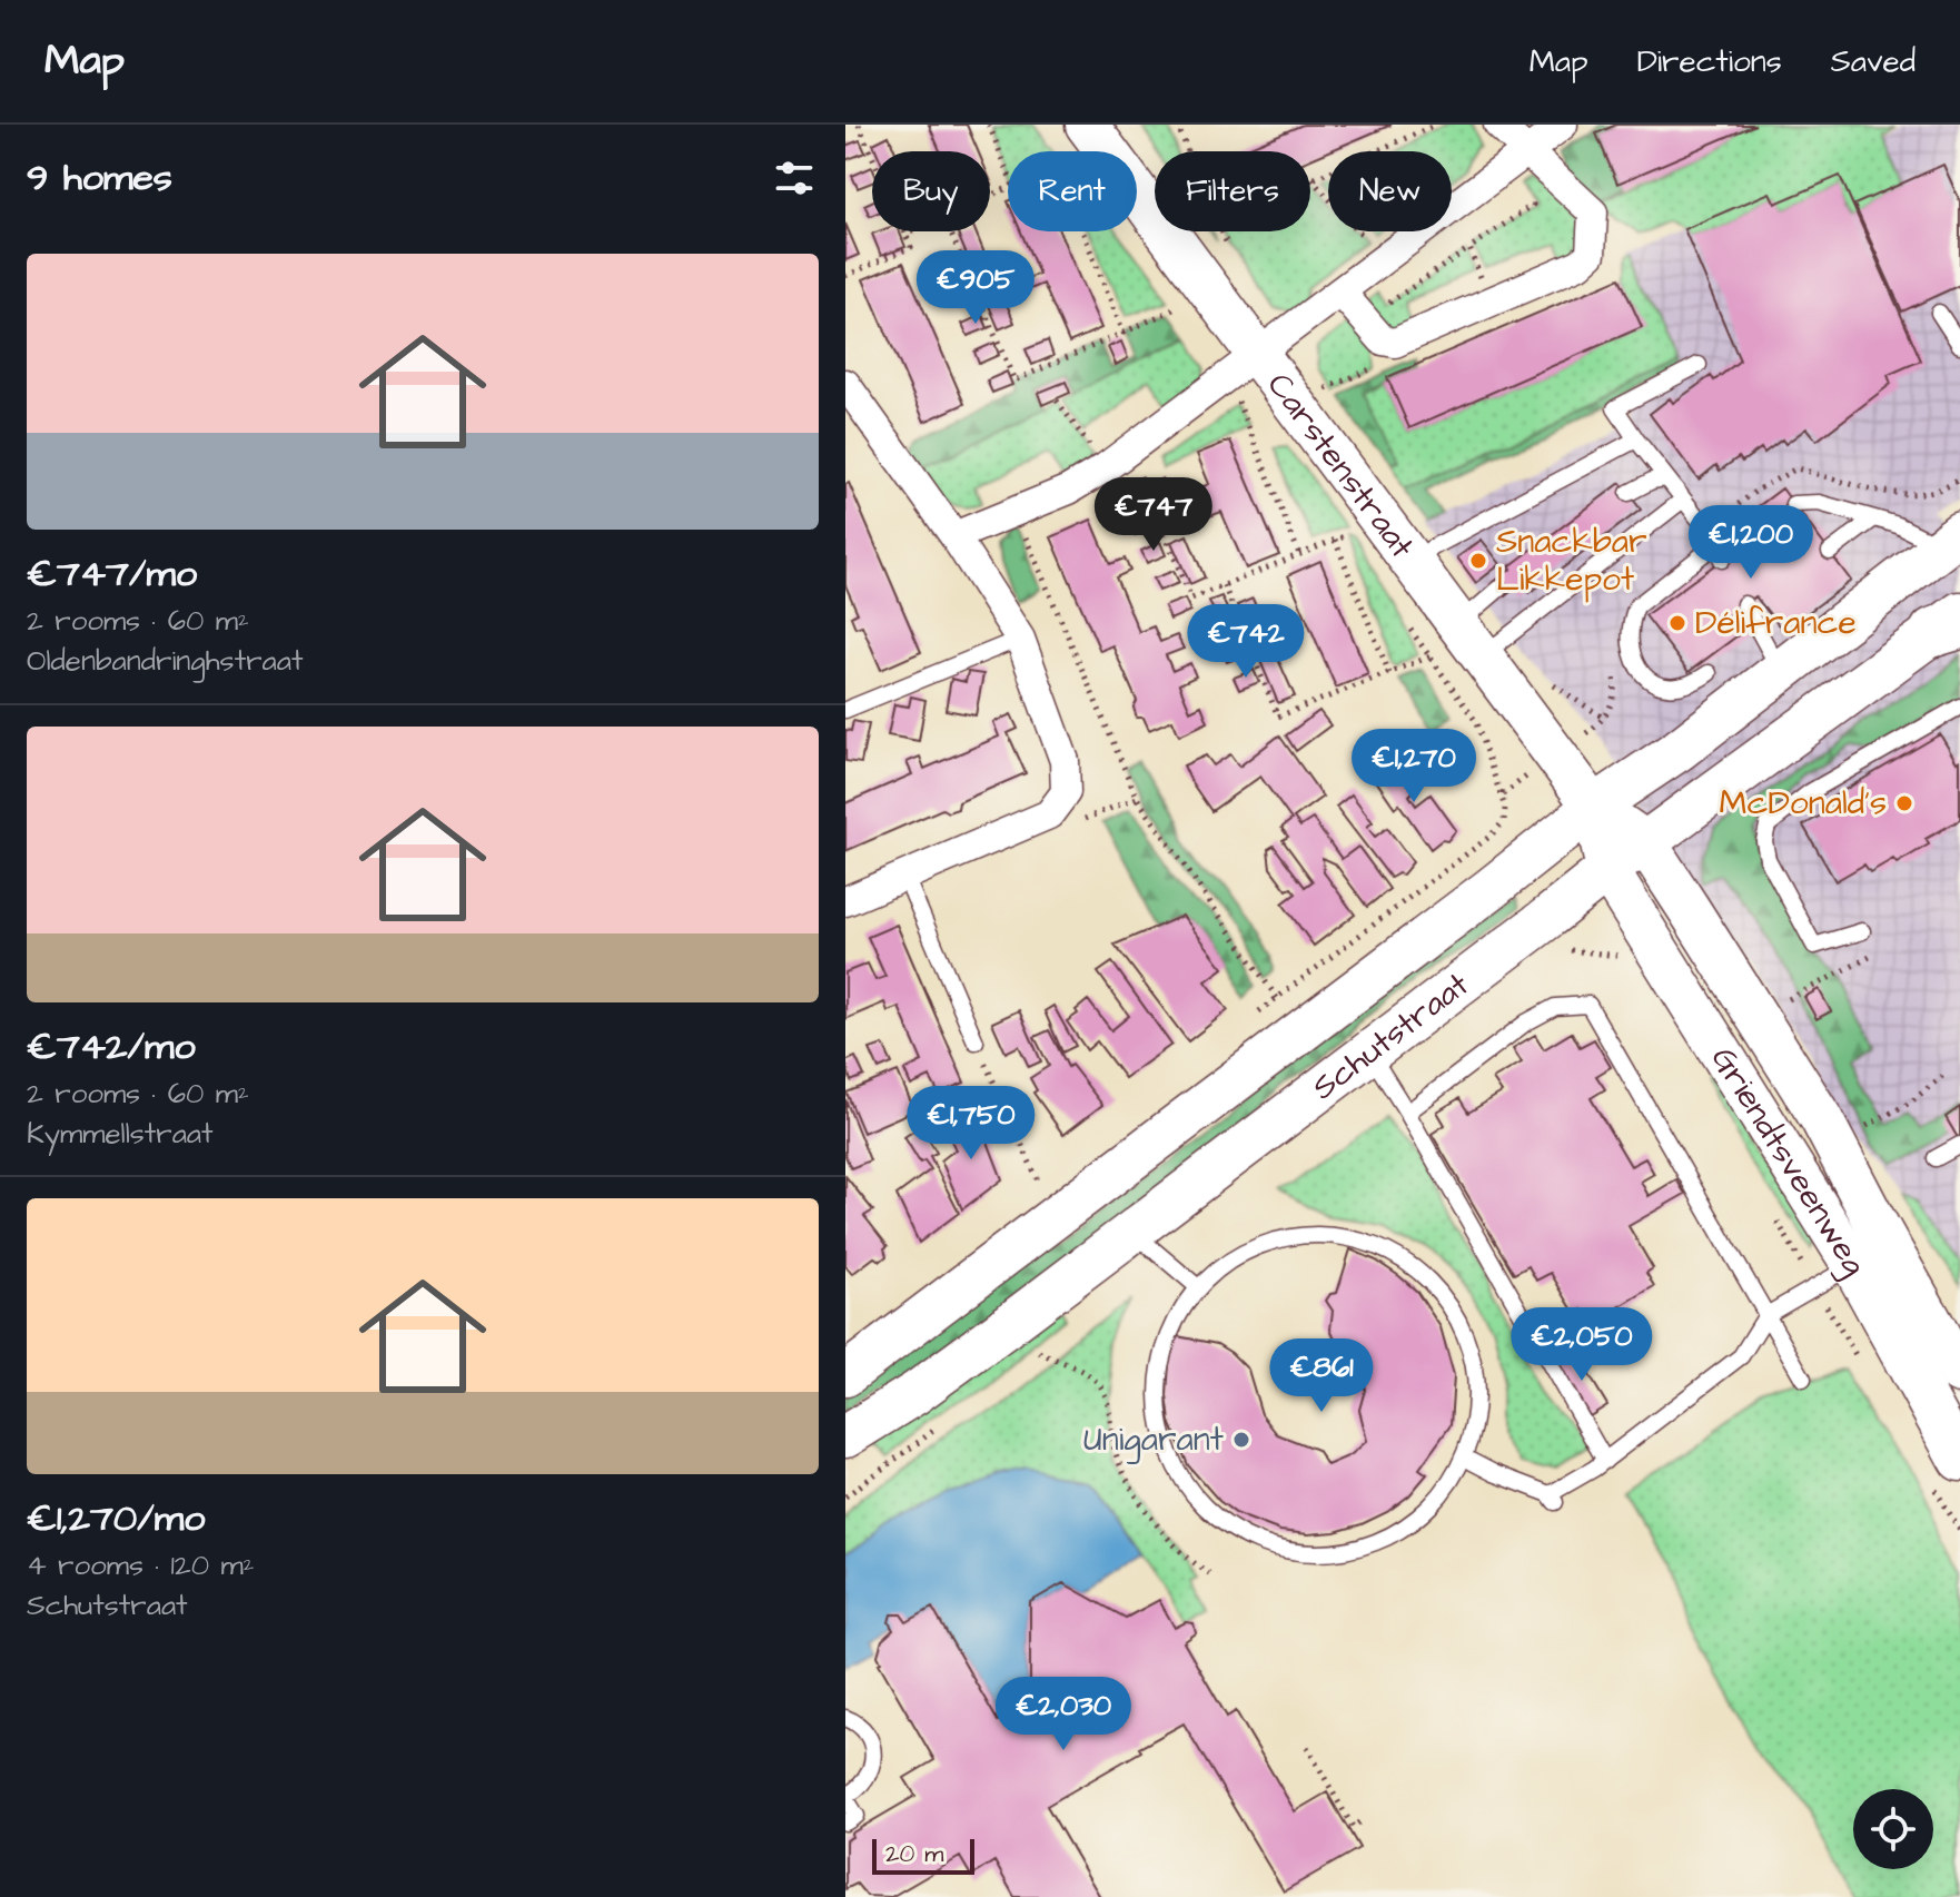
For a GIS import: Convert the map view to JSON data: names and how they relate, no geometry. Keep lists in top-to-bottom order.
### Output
{
  "streets": {
    "main road": ["Carstenstraat", "Schutstraat", "Griendtsveenweg"]
  },
  "crossings": [
    ["Carstenstraat", "Schutstraat"],
    ["Schutstraat", "Griendtsveenweg"]
  ],
  "places": [
    "Snackbar Likkepot",
    "Délifrance",
    "McDonald's",
    "Unigarant"
  ],
  "scale_bar": "20 m",
  "page": {
    "header": "Map",
    "nav": ["Map", "Directions", "Saved"],
    "heading": "9 homes",
    "chip": [
      "Buy",
      "Rent",
      "Filters",
      "New"
    ],
    "list": [
      {
        "name": "€747/mo",
        "note": "2 rooms · 60 m² · Oldenbandringhstraat"
      },
      {
        "name": "€742/mo",
        "note": "2 rooms · 60 m² · Kymmellstraat"
      },
      {
        "name": "€1,270/mo",
        "note": "4 rooms · 120 m² · Schutstraat"
      }
    ],
    "price": [
      "€905",
      "€747",
      "€1,200",
      "€742",
      "€1,270",
      "€1,750",
      "€2,050",
      "€861",
      "€2,030"
    ],
    "scale": "20 m"
  }
}
